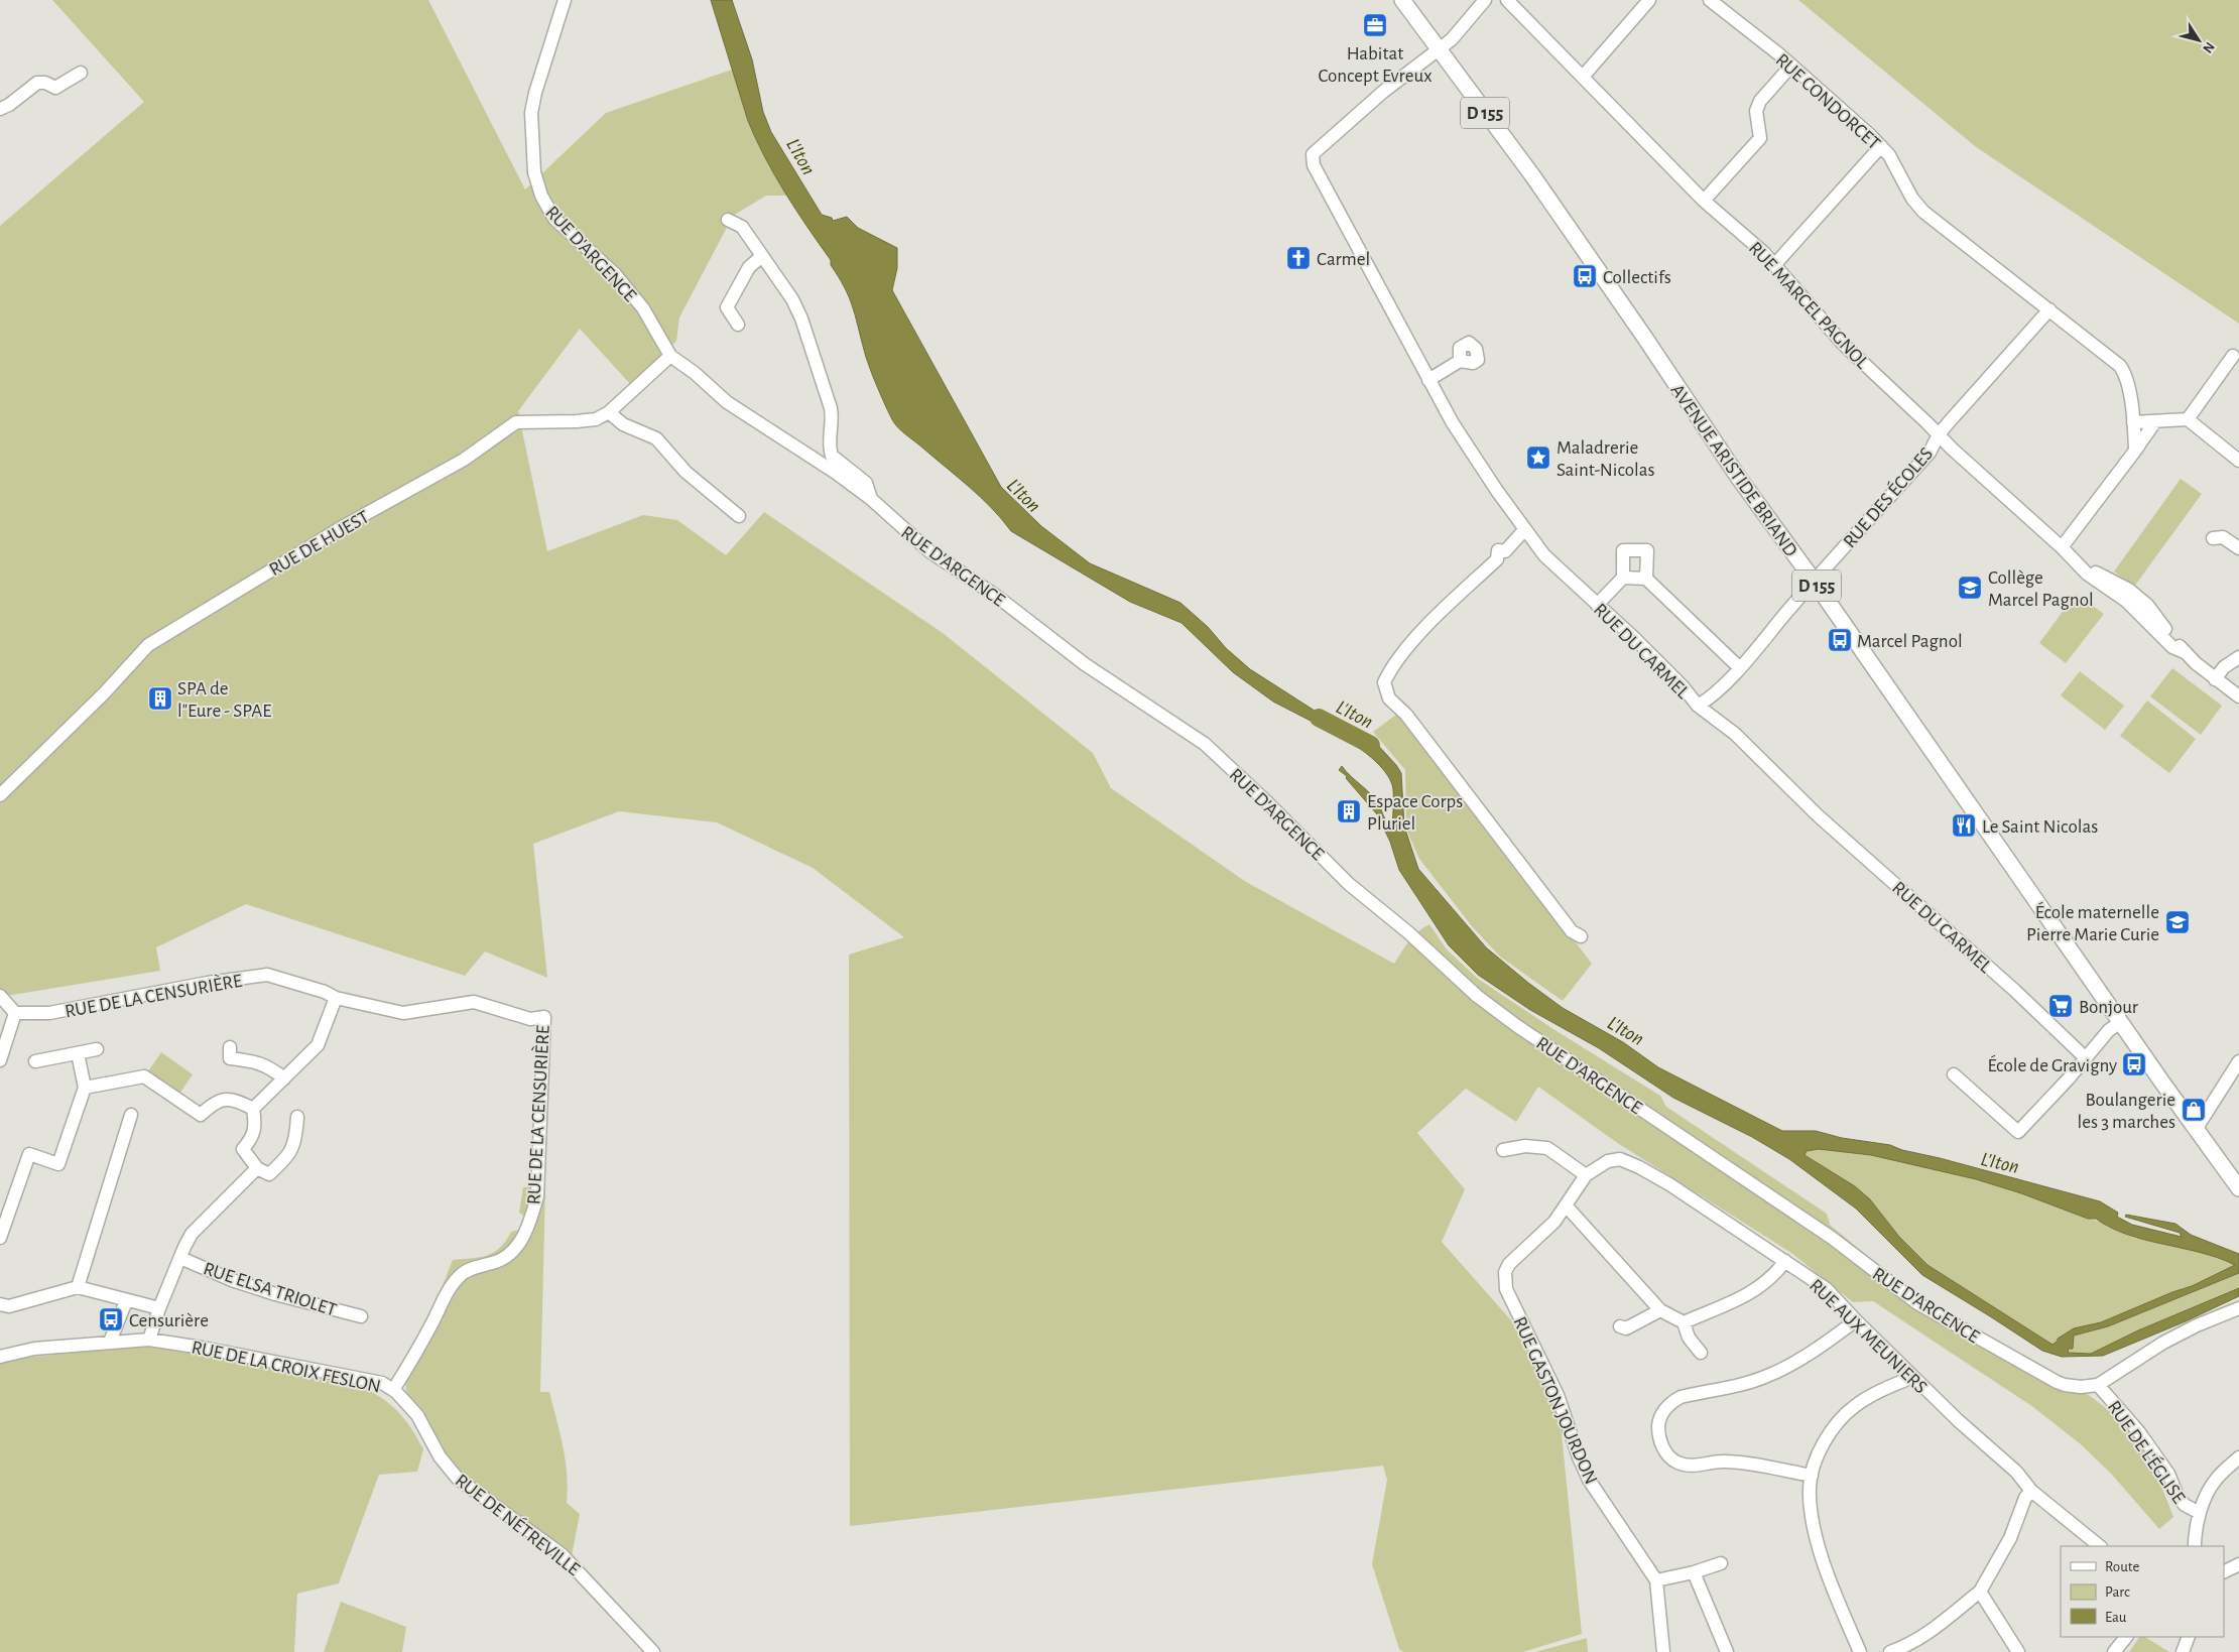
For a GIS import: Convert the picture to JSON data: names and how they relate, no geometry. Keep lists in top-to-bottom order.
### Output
{
  "streets": {
    "main road": ["D 155", "AVENUE ARISTIDE BRIAND"],
    "street": [
      "RUE CONDORCET",
      "RUE D'ARGENCE",
      "RUE MARCEL PAGNOL",
      "RUE DES ÉCOLES",
      "RUE DE HUEST",
      "RUE DU CARMEL",
      "RUE DE LA CENSURIÈRE",
      "RUE ELSA TRIOLET",
      "RUE AUX MEUNIERS",
      "RUE DE LA CROIX FESLON",
      "RUE GASTON JOURDON",
      "RUE DE L'ÉGLISE",
      "RUE DE NÉTREVILLE"
    ]
  },
  "crossings": [
    ["RUE CONDORCET", "RUE DES ÉCOLES"],
    ["D 155", "AVENUE ARISTIDE BRIAND"],
    ["D 155", "RUE DU CARMEL"],
    ["RUE D'ARGENCE", "RUE DE HUEST"],
    ["RUE D'ARGENCE", "RUE DE L'ÉGLISE"],
    ["RUE MARCEL PAGNOL", "RUE DES ÉCOLES"],
    ["AVENUE ARISTIDE BRIAND", "RUE DES ÉCOLES"],
    ["AVENUE ARISTIDE BRIAND", "RUE DU CARMEL"],
    ["RUE DES ÉCOLES", "RUE DU CARMEL"],
    ["RUE DE LA CENSURIÈRE", "RUE DE LA CROIX FESLON"],
    ["RUE DE LA CENSURIÈRE", "RUE DE NÉTREVILLE"],
    ["RUE AUX MEUNIERS", "RUE GASTON JOURDON"],
    ["RUE DE LA CROIX FESLON", "RUE DE NÉTREVILLE"]
  ],
  "water": ["L'Iton"],
  "places": {
    "office": ["Habitat Concept Evreux"],
    "church": ["Carmel"],
    "bus stop": [
      "Collectifs",
      "Marcel Pagnol",
      "École de Gravigny",
      "Censurière"
    ],
    "place": ["Maladrerie Saint-Nicolas"],
    "school or university": ["Collège Marcel Pagnol", "École maternelle Pierre Marie Curie"],
    "building": ["SPA de l\"Eure - SPAE", "Espace Corps Pluriel"],
    "restaurant": ["Le Saint Nicolas"],
    "supermarket": ["Bonjour"],
    "shop": ["Boulangerie les 3 marches"]
  },
  "legend": ["Route", "Parc", "Eau"],
  "north": "bottom right"
}
